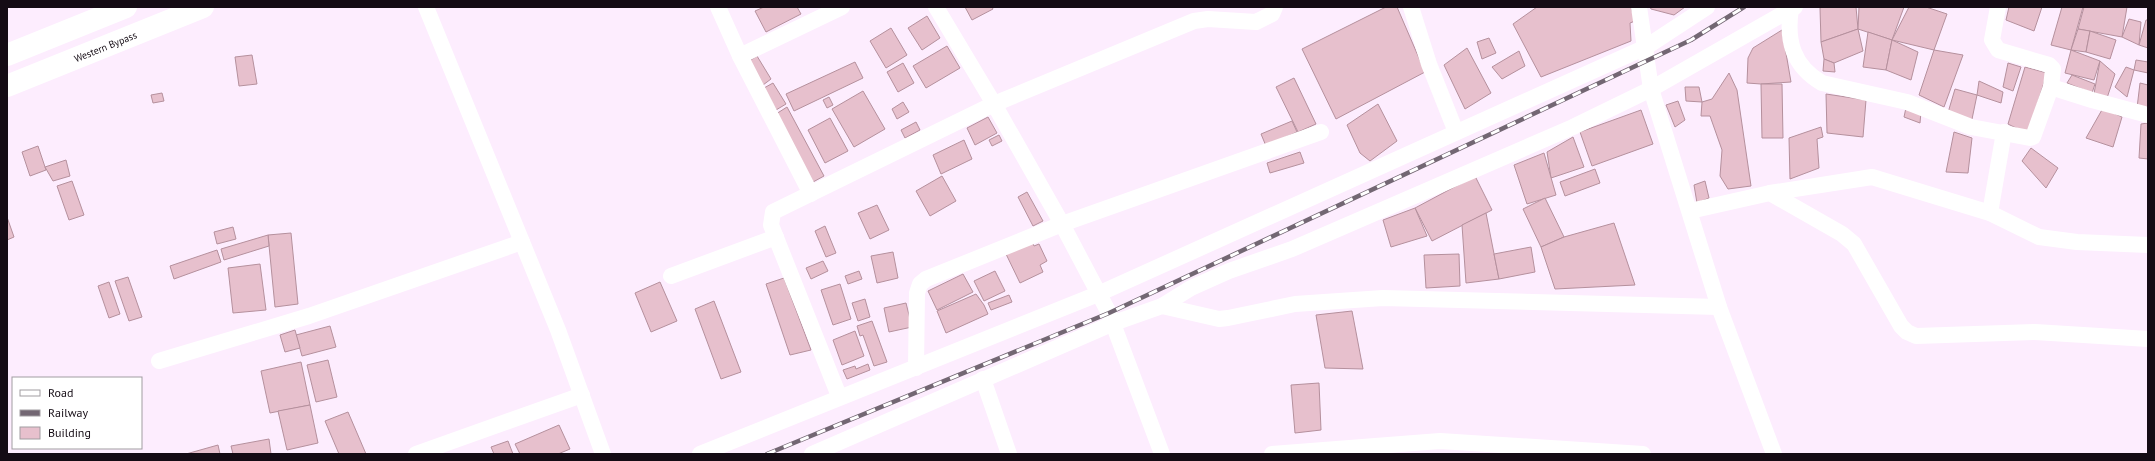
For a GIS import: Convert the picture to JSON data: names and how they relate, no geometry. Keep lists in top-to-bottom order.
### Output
{
  "streets": {
    "main road": ["Western Bypass"]
  },
  "legend": ["Road", "Railway", "Building"]
}
